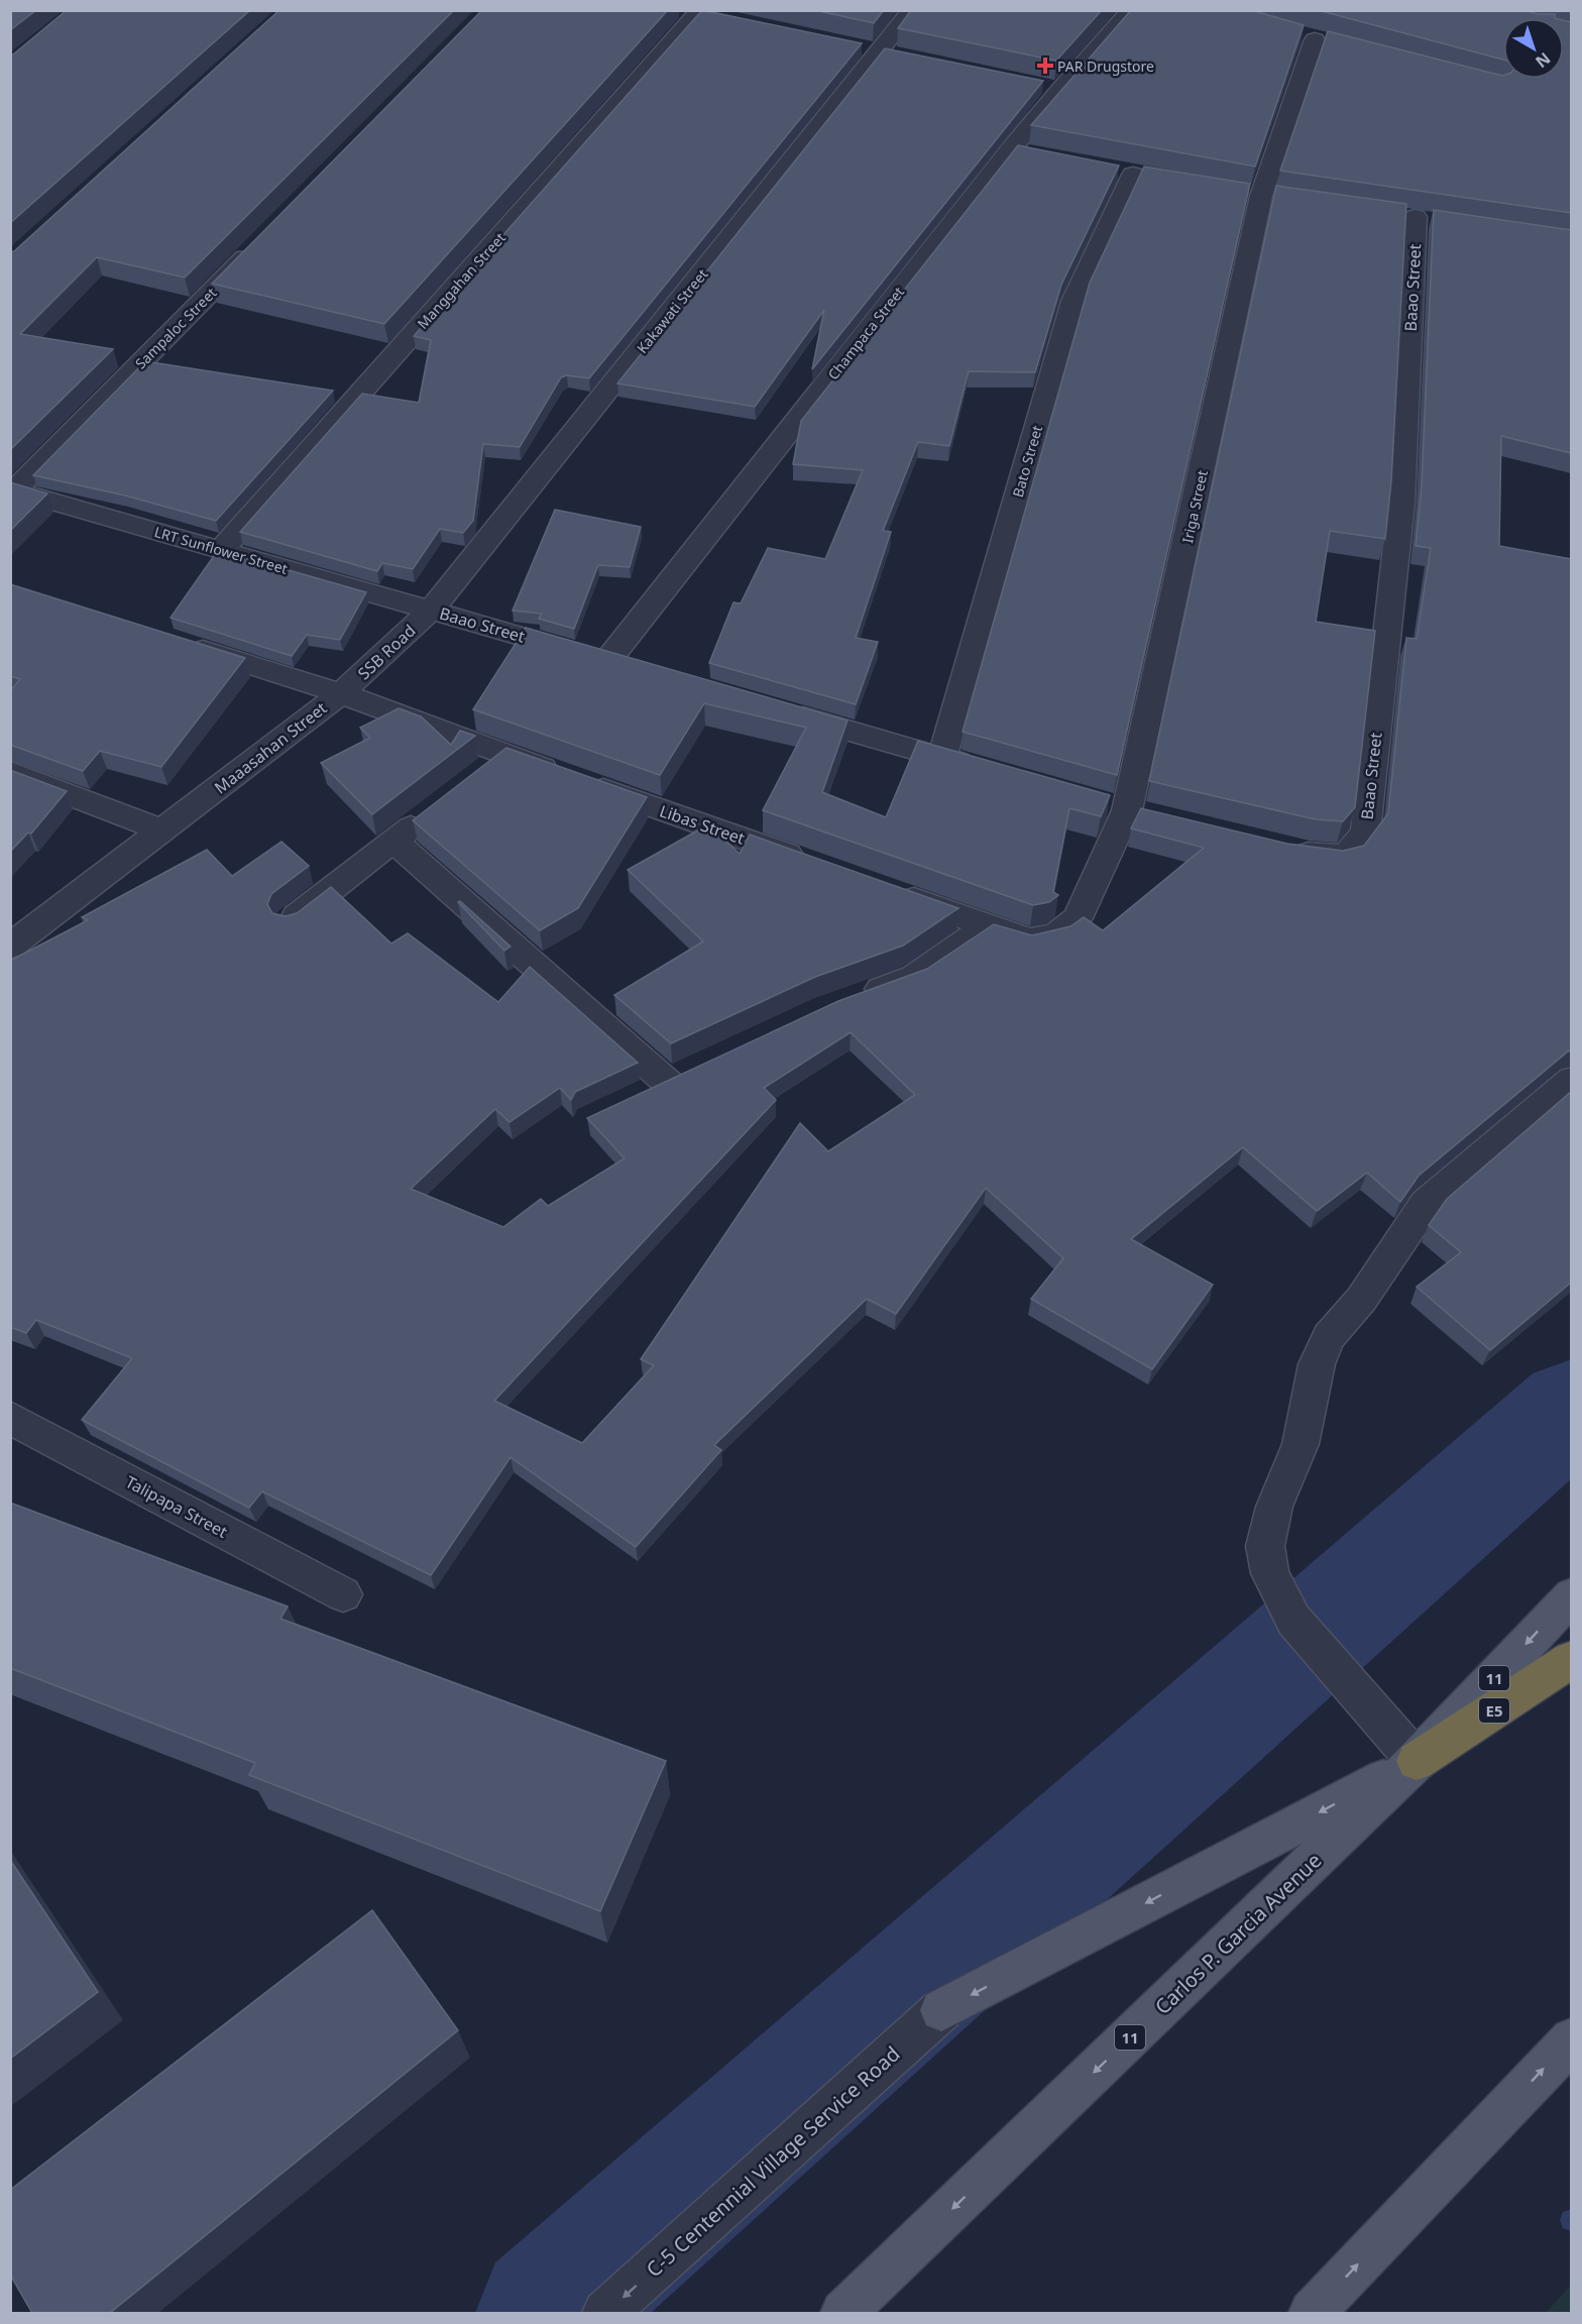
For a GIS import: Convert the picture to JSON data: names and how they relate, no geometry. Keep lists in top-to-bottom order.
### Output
{
  "streets": {
    "highway": ["E5"],
    "main road": ["11", "Carlos P. Garcia Avenue"],
    "street": [
      "Manggahan Street",
      "Baao Street",
      "Kakawati Street",
      "Sampaloc Street",
      "Champaca Street",
      "Bato Street",
      "Iriga Street",
      "LRT Sunflower Street",
      "SSB Road",
      "Maaasahan Street",
      "Libas Street",
      "Talipapa Street",
      "C-5 Centennial Village Service Road"
    ]
  },
  "crossings": [
    ["Manggahan Street", "LRT Sunflower Street"],
    ["Baao Street", "Kakawati Street"],
    ["Baao Street", "Champaca Street"],
    ["Baao Street", "LRT Sunflower Street"],
    ["Baao Street", "SSB Road"],
    ["Kakawati Street", "LRT Sunflower Street"],
    ["Kakawati Street", "SSB Road"],
    ["Sampaloc Street", "LRT Sunflower Street"],
    ["LRT Sunflower Street", "SSB Road"],
    ["SSB Road", "Maaasahan Street"],
    ["SSB Road", "Libas Street"],
    ["Maaasahan Street", "Libas Street"],
    ["E5", "Carlos P. Garcia Avenue"]
  ],
  "one_way": ["C-5 Centennial Village Service Road"],
  "places": {
    "health": ["PAR Drugstore"]
  },
  "north": "bottom right"
}
